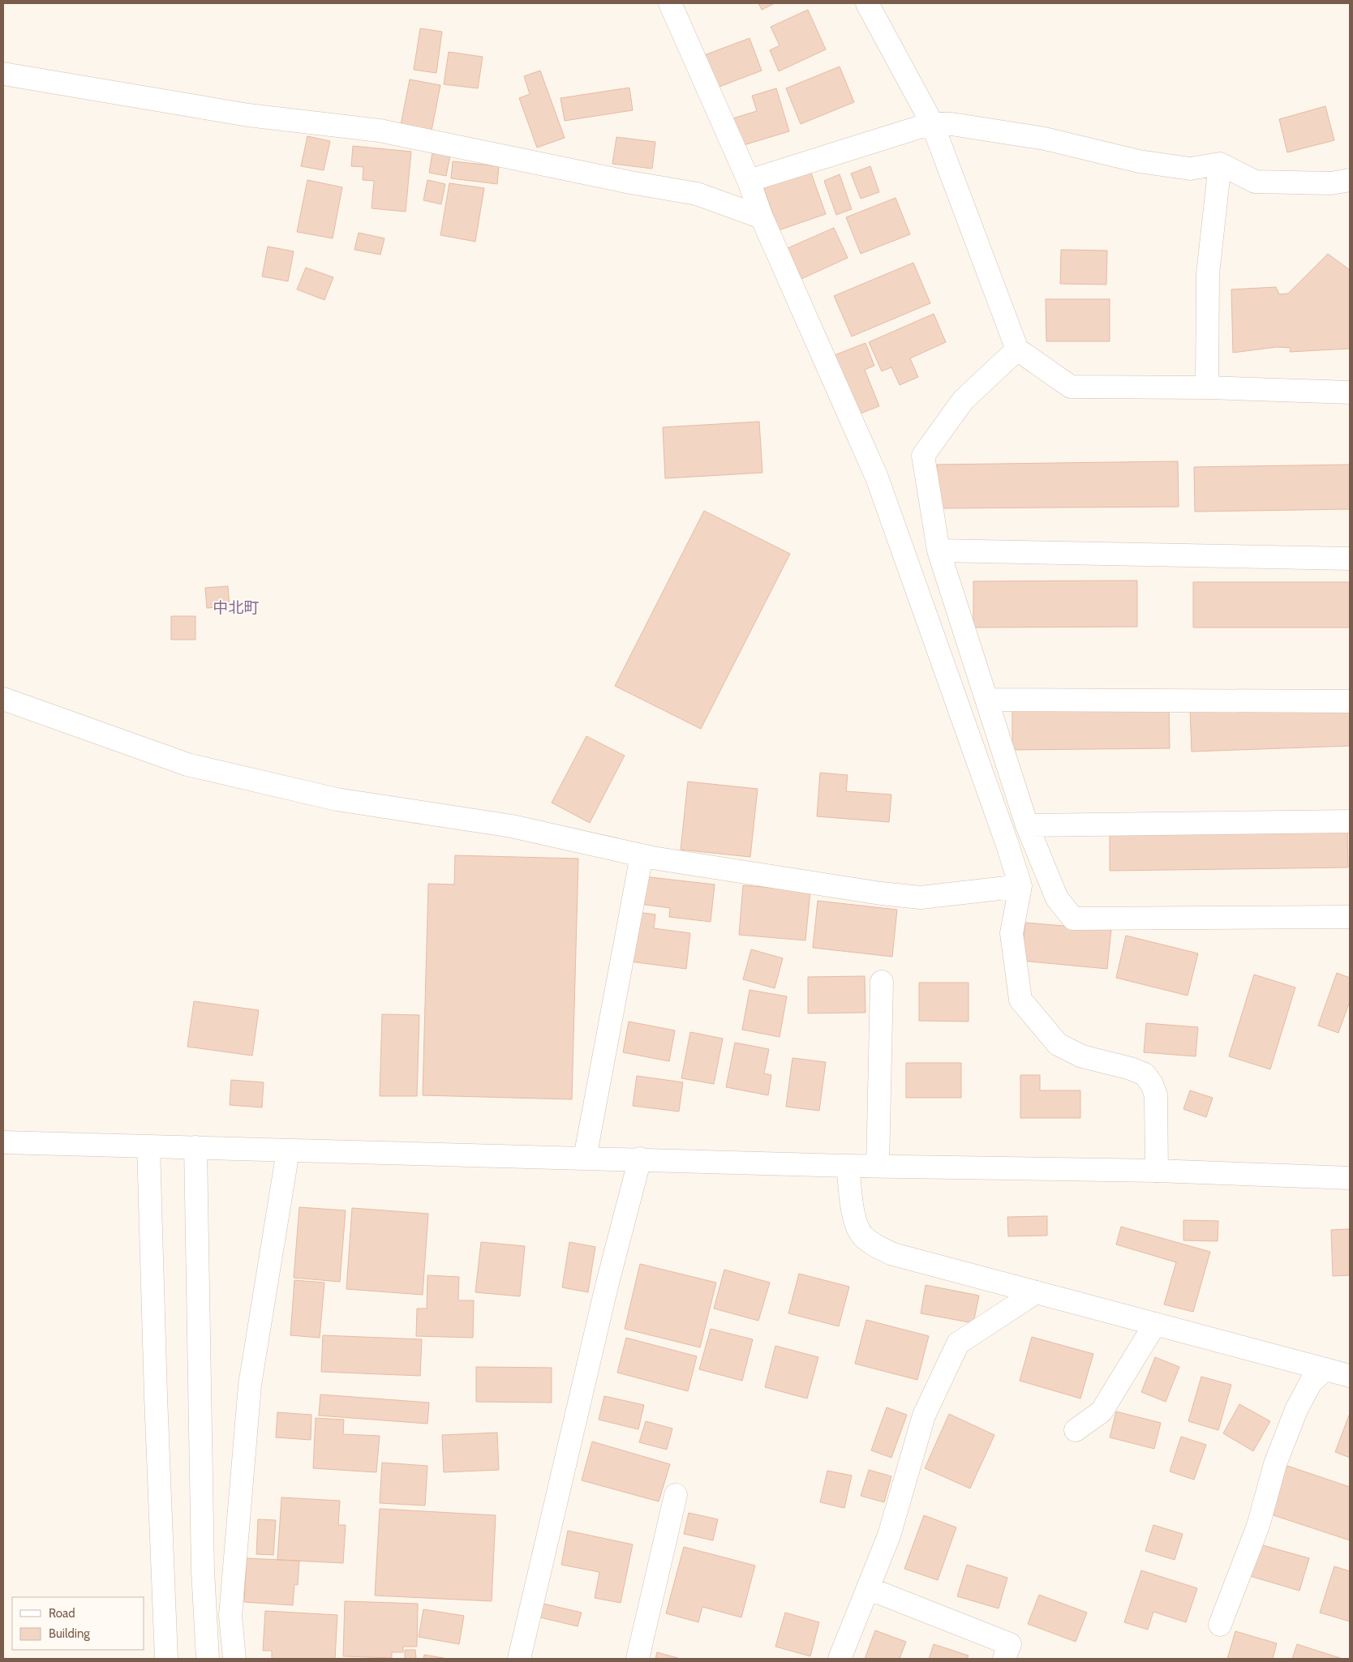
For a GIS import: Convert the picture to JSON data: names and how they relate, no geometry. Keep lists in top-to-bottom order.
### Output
{
  "districts": ["中北町"],
  "legend": ["Road", "Building"]
}
